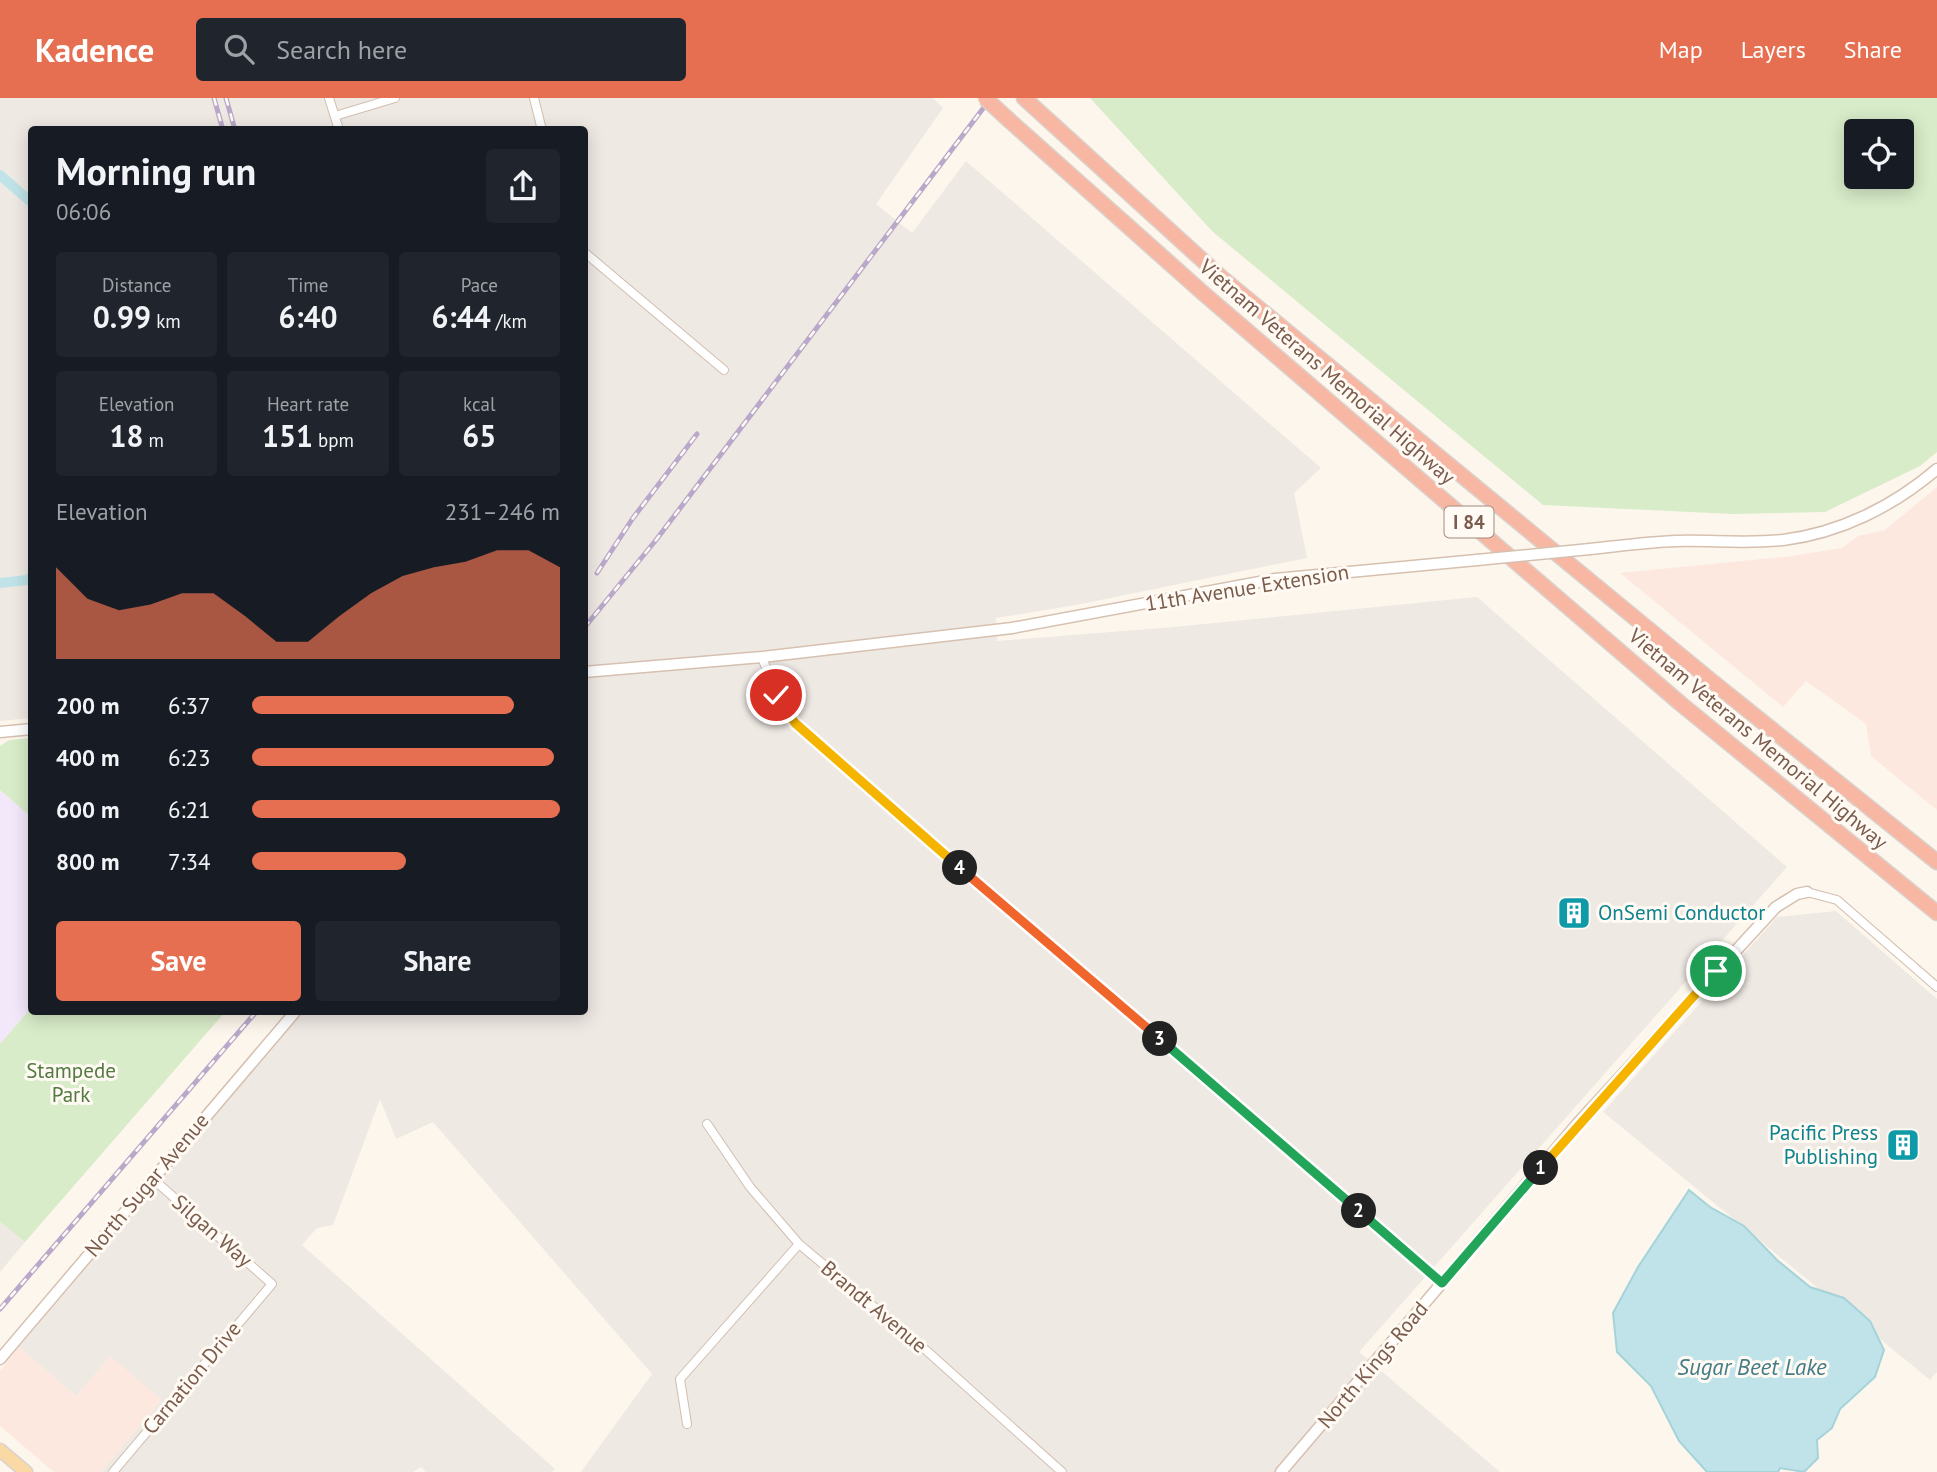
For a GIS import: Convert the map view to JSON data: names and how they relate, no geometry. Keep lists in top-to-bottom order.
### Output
{
  "streets": {
    "highway": ["Vietnam Veterans Memorial Highway", "I 84"],
    "street": [
      "11th Avenue Extension",
      "North Sugar Avenue",
      "Silgan Way",
      "Brandt Avenue",
      "North Kings Road",
      "Carnation Drive"
    ]
  },
  "crossings": [
    ["North Sugar Avenue", "Silgan Way"],
    ["Silgan Way", "Carnation Drive"]
  ],
  "water": ["Sugar Beet Lake"],
  "parks": ["Stampede Park"],
  "places": {
    "building": ["OnSemi Conductor", "Pacific Press Publishing"]
  },
  "page": {
    "header": "Kadence",
    "search": "Search here",
    "nav": ["Map", "Layers", "Share"],
    "heading": ["Morning run", "06:06"],
    "stats": [
      ["Distance", "0.99 km"],
      ["Time", "6:40"],
      ["Pace", "6:44 /km"],
      ["Elevation", "18 m"],
      ["Heart rate", "151 bpm"],
      ["kcal", "65"]
    ],
    "chart": ["Elevation", "231–246 m"],
    "list": [
      {
        "name": "200 m",
        "note": "6:37"
      },
      {
        "name": "400 m",
        "note": "6:23"
      },
      {
        "name": "600 m",
        "note": "6:21"
      },
      {
        "name": "800 m",
        "note": "7:34"
      }
    ],
    "pins": [
      "4",
      "3",
      "1",
      "2"
    ],
    "buttons": ["Save", "Share"]
  }
}
